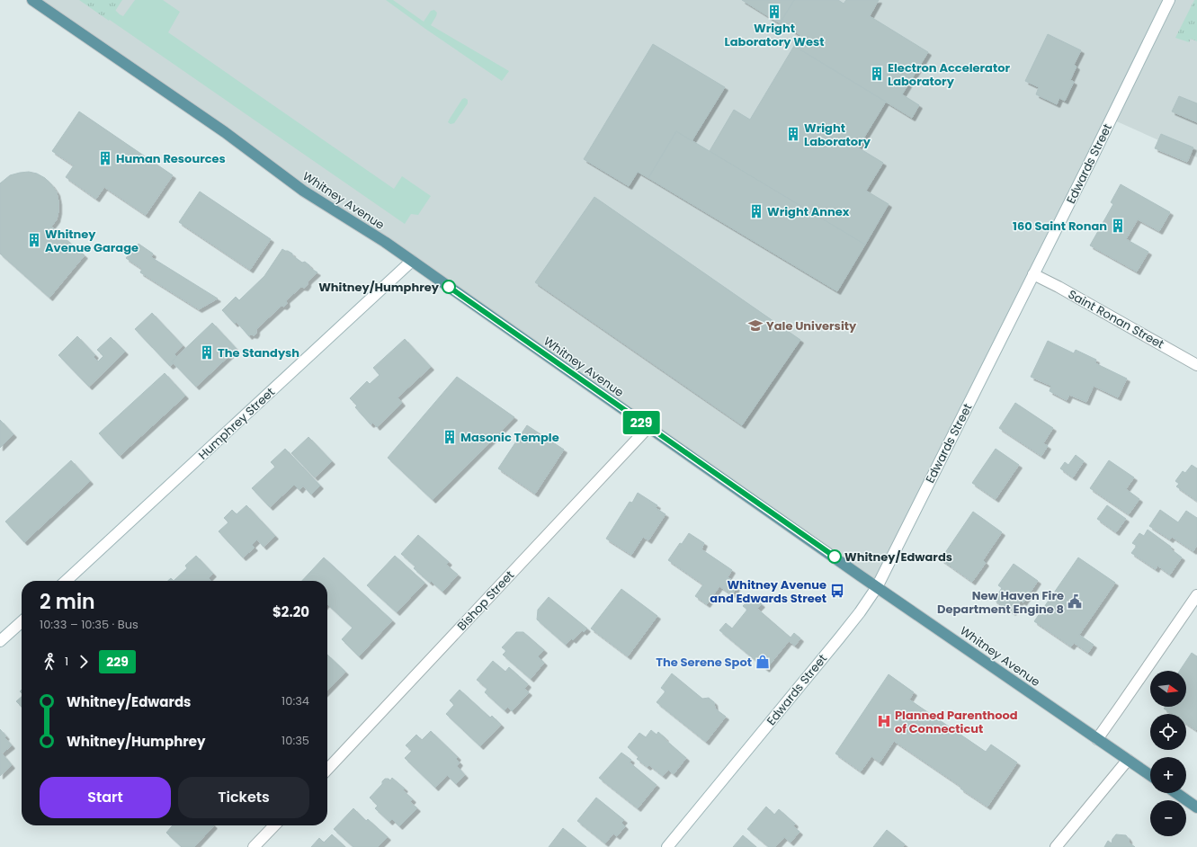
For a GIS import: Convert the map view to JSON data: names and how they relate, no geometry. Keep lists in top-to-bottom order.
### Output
{
  "streets": {
    "main road": ["Whitney Avenue"],
    "street": [
      "Edwards Street",
      "Saint Ronan Street",
      "Humphrey Street",
      "Bishop Street"
    ]
  },
  "crossings": [
    ["Edwards Street", "Whitney Avenue"],
    ["Edwards Street", "Saint Ronan Street"],
    ["Whitney Avenue", "Humphrey Street"],
    ["Whitney Avenue", "Bishop Street"]
  ],
  "places": {
    "building": [
      "Wright Laboratory West",
      "Electron Accelerator Laboratory",
      "Wright Laboratory",
      "Human Resources",
      "Wright Annex",
      "160 Saint Ronan",
      "Whitney Avenue Garage",
      "The Standysh",
      "Masonic Temple"
    ],
    "other": ["Whitney/Humphrey", "Whitney/Edwards"],
    "school or university": ["Yale University"],
    "bus stop": ["Whitney Avenue and Edwards Street"],
    "public building": ["New Haven Fire Department Engine 8"],
    "shop": ["The Serene Spot"],
    "hospital": ["Planned Parenthood of Connecticut"]
  },
  "lines": ["bus line 229"],
  "north": "right",
  "page": {
    "on_map": "229",
    "heading": ["2 min", "10:33 – 10:35 · Bus", "$2.20"],
    "legs": ["1", "229"],
    "map_buttons": ["+", "−"],
    "list": [
      {
        "name": "Whitney/Edwards",
        "value": "10:34"
      },
      {
        "name": "Whitney/Humphrey",
        "value": "10:35"
      }
    ],
    "buttons": ["Start", "Tickets"]
  }
}
